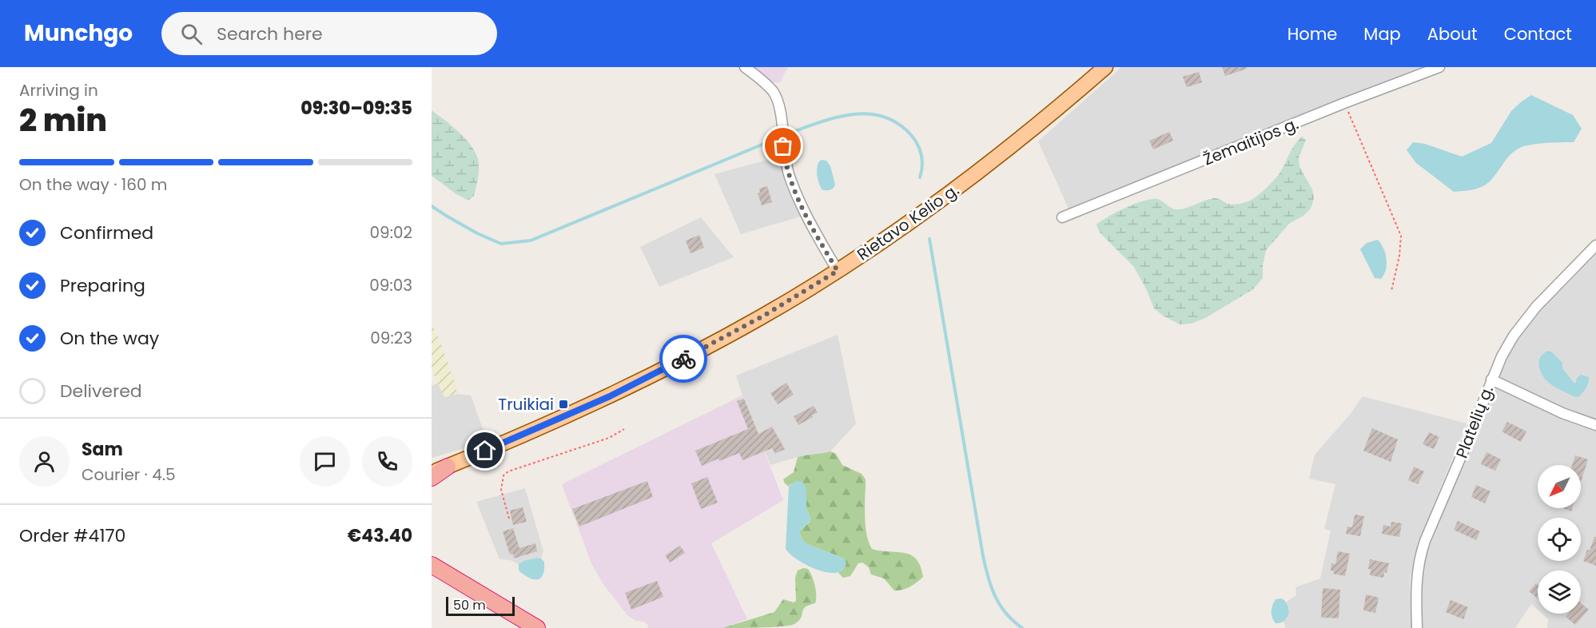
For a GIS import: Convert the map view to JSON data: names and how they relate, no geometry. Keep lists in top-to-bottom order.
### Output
{
  "streets": {
    "main road": ["Rietavo Kelio g."],
    "street": ["Žemaitijos g.", "Platelių g."]
  },
  "places": {
    "transit": ["Truikiai"]
  },
  "scale_bar": "50 m",
  "north": "bottom left",
  "page": {
    "header": "Munchgo",
    "search": "Search here",
    "nav": [
      "Home",
      "Map",
      "About",
      "Contact"
    ],
    "heading": ["2 min", "Arriving in", "09:30–09:35"],
    "panel": [
      "Sam",
      "Courier · 4.5",
      "Order #4170",
      "€43.40"
    ],
    "bar": "On the way · 160 m",
    "list": [
      ["Confirmed", "09:02"],
      ["Preparing", "09:03"],
      ["On the way", "09:23"],
      "Delivered"
    ],
    "scale": "50 m"
  }
}
